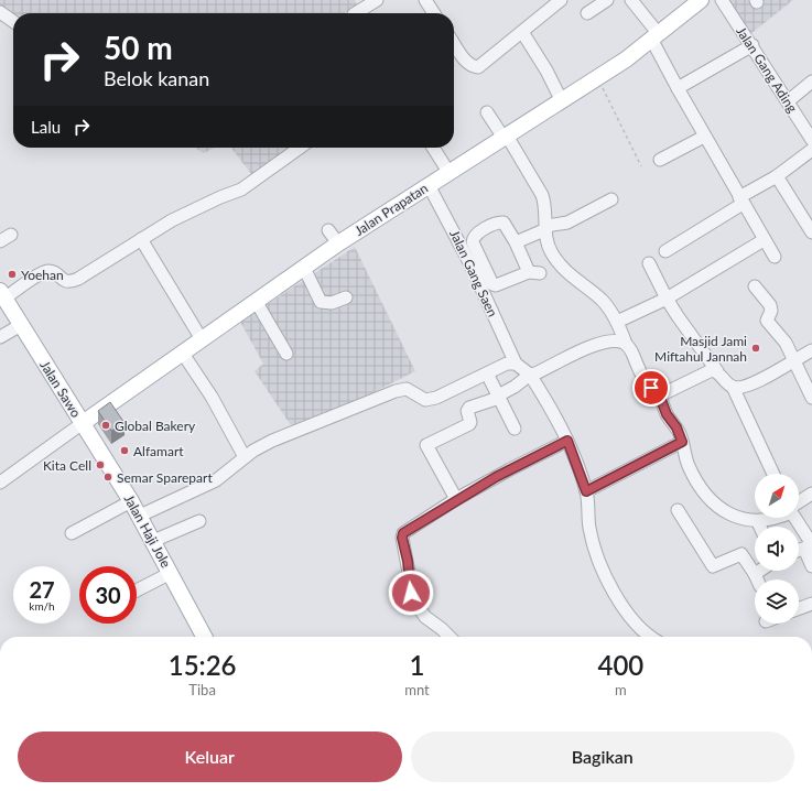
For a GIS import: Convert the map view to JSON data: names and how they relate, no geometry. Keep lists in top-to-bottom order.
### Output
{
  "streets": {
    "main road": ["Jalan Prapatan", "Jalan Sawo", "Jalan Haji Jole"],
    "street": ["Jalan Gang Ading", "Jalan Gang Saen"]
  },
  "crossings": [
    ["Jalan Prapatan", "Jalan Gang Saen"],
    ["Jalan Prapatan", "Jalan Sawo"],
    ["Jalan Prapatan", "Jalan Haji Jole"],
    ["Jalan Sawo", "Jalan Haji Jole"]
  ],
  "places": [
    "Yoehan",
    "Masjid Jami Miftahul Jannah",
    "Global Bakery",
    "Alfamart",
    "Kita Cell",
    "Semar Sparepart"
  ],
  "north": "top right",
  "page": {
    "turn": ["50 m", "Belok kanan"],
    "then": "Lalu",
    "speed": "27 km/h",
    "limit": "30",
    "eta": [
      "15:26",
      "Tiba",
      "1",
      "mnt",
      "400",
      "m"
    ],
    "buttons": ["Keluar", "Bagikan"]
  }
}
